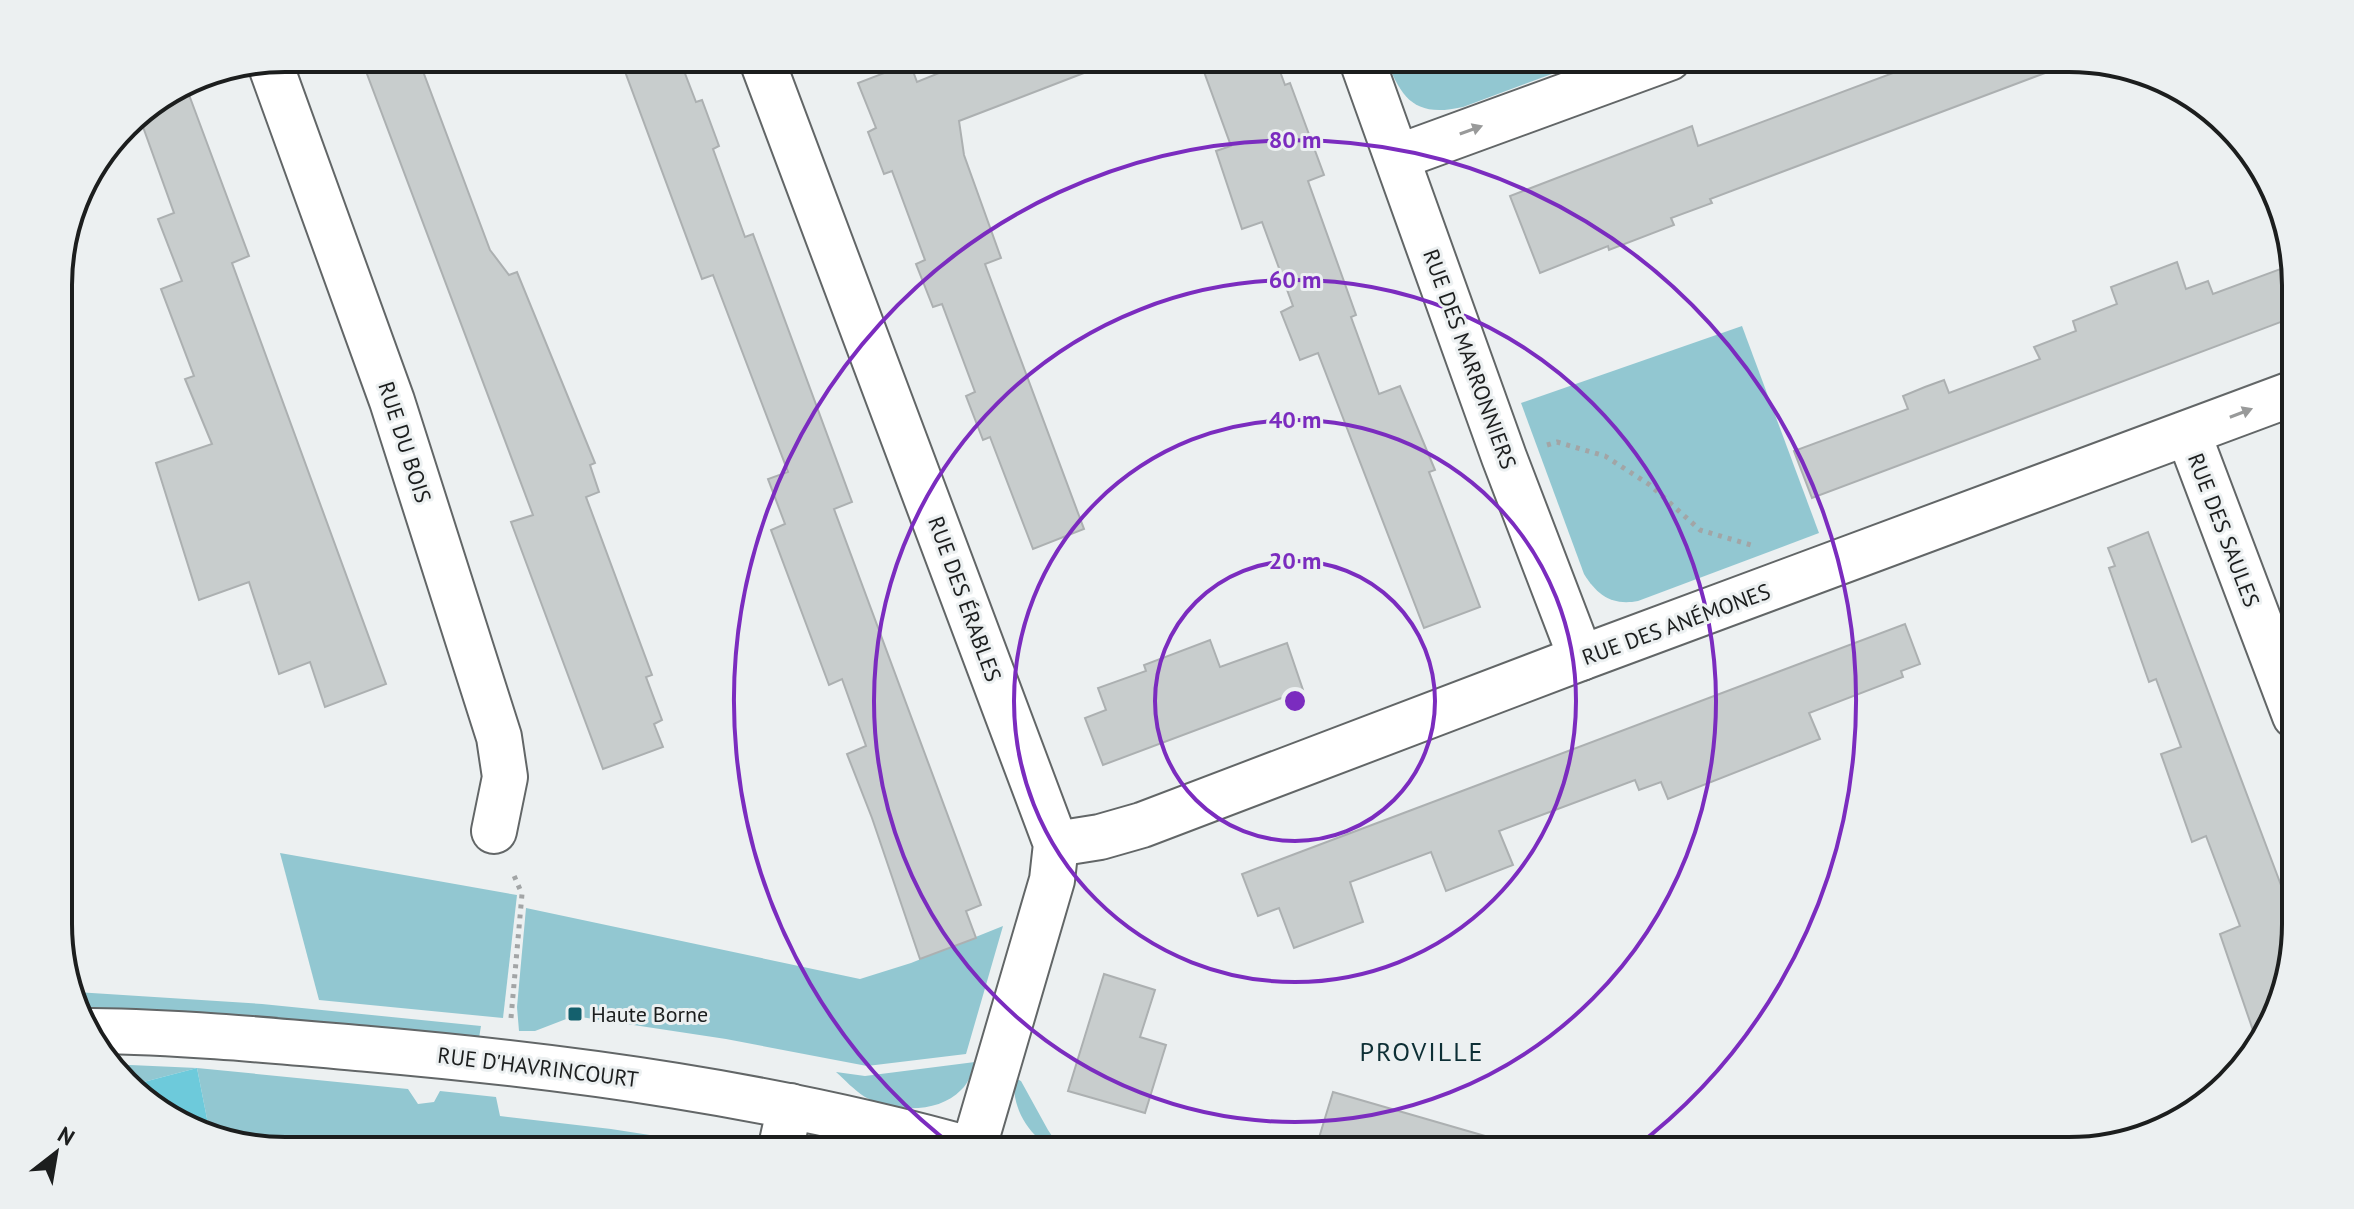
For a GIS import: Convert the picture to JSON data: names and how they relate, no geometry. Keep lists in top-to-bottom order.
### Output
{
  "streets": {
    "street": [
      "RUE DES MARRONNIERS",
      "RUE DU BOIS",
      "RUE DES SAULES",
      "RUE DES ÉRABLES",
      "RUE DES ANÉMONES",
      "RUE D'HAVRINCOURT"
    ]
  },
  "crossings": [
    ["RUE DES MARRONNIERS", "RUE DES ANÉMONES"],
    ["RUE DES SAULES", "RUE DES ANÉMONES"],
    ["RUE DES ÉRABLES", "RUE DES ANÉMONES"]
  ],
  "districts": ["PROVILLE"],
  "places": {
    "transit": ["Haute Borne"]
  },
  "north": "top right",
  "rings": [
    "80 m",
    "60 m",
    "40 m",
    "20 m"
  ]
}
